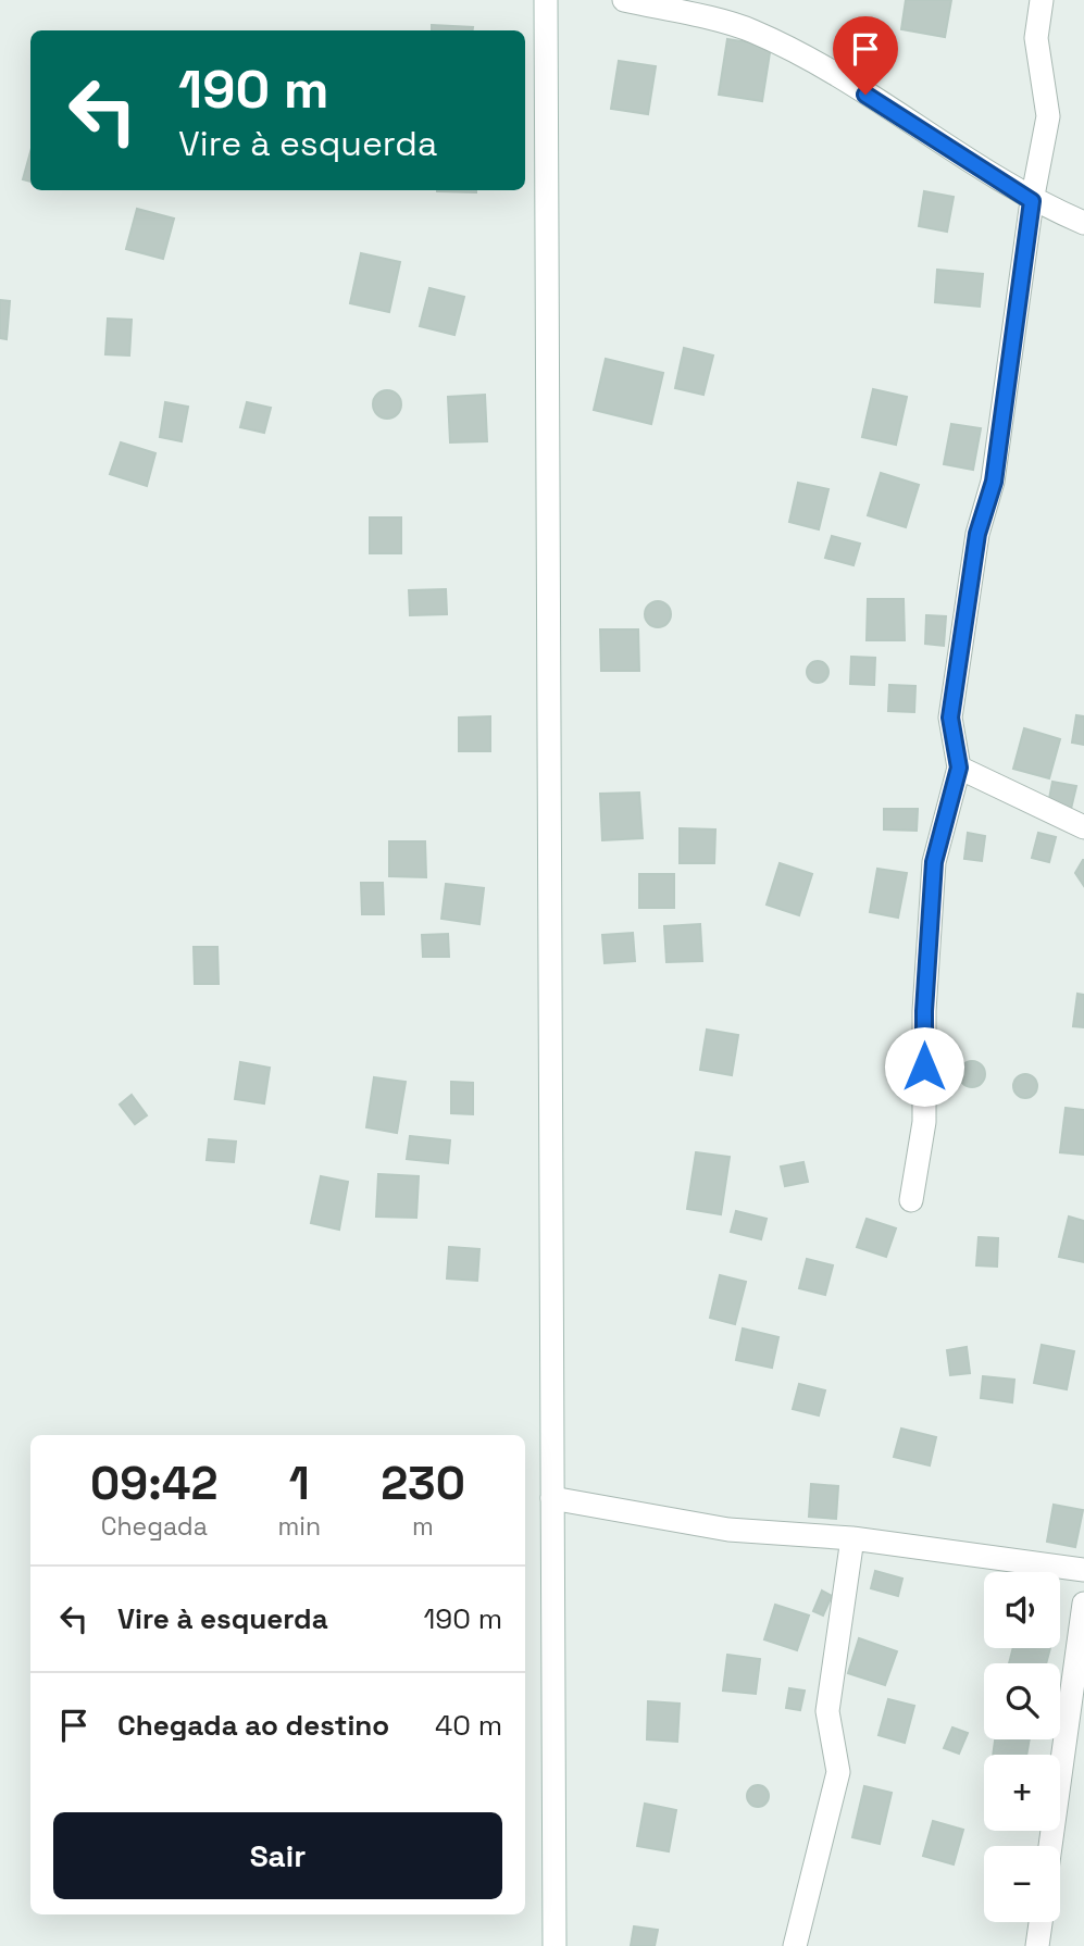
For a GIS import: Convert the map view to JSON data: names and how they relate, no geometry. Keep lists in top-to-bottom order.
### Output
{
  "page": {
    "turn": ["190 m", "Vire à esquerda"],
    "eta": [
      "09:42",
      "Chegada",
      "1",
      "min",
      "230",
      "m"
    ],
    "list": [
      {
        "name": "Vire à esquerda",
        "value": "190 m"
      },
      {
        "name": "Chegada ao destino",
        "value": "40 m"
      }
    ],
    "map_buttons": ["+", "−"],
    "buttons": "Sair"
  }
}
